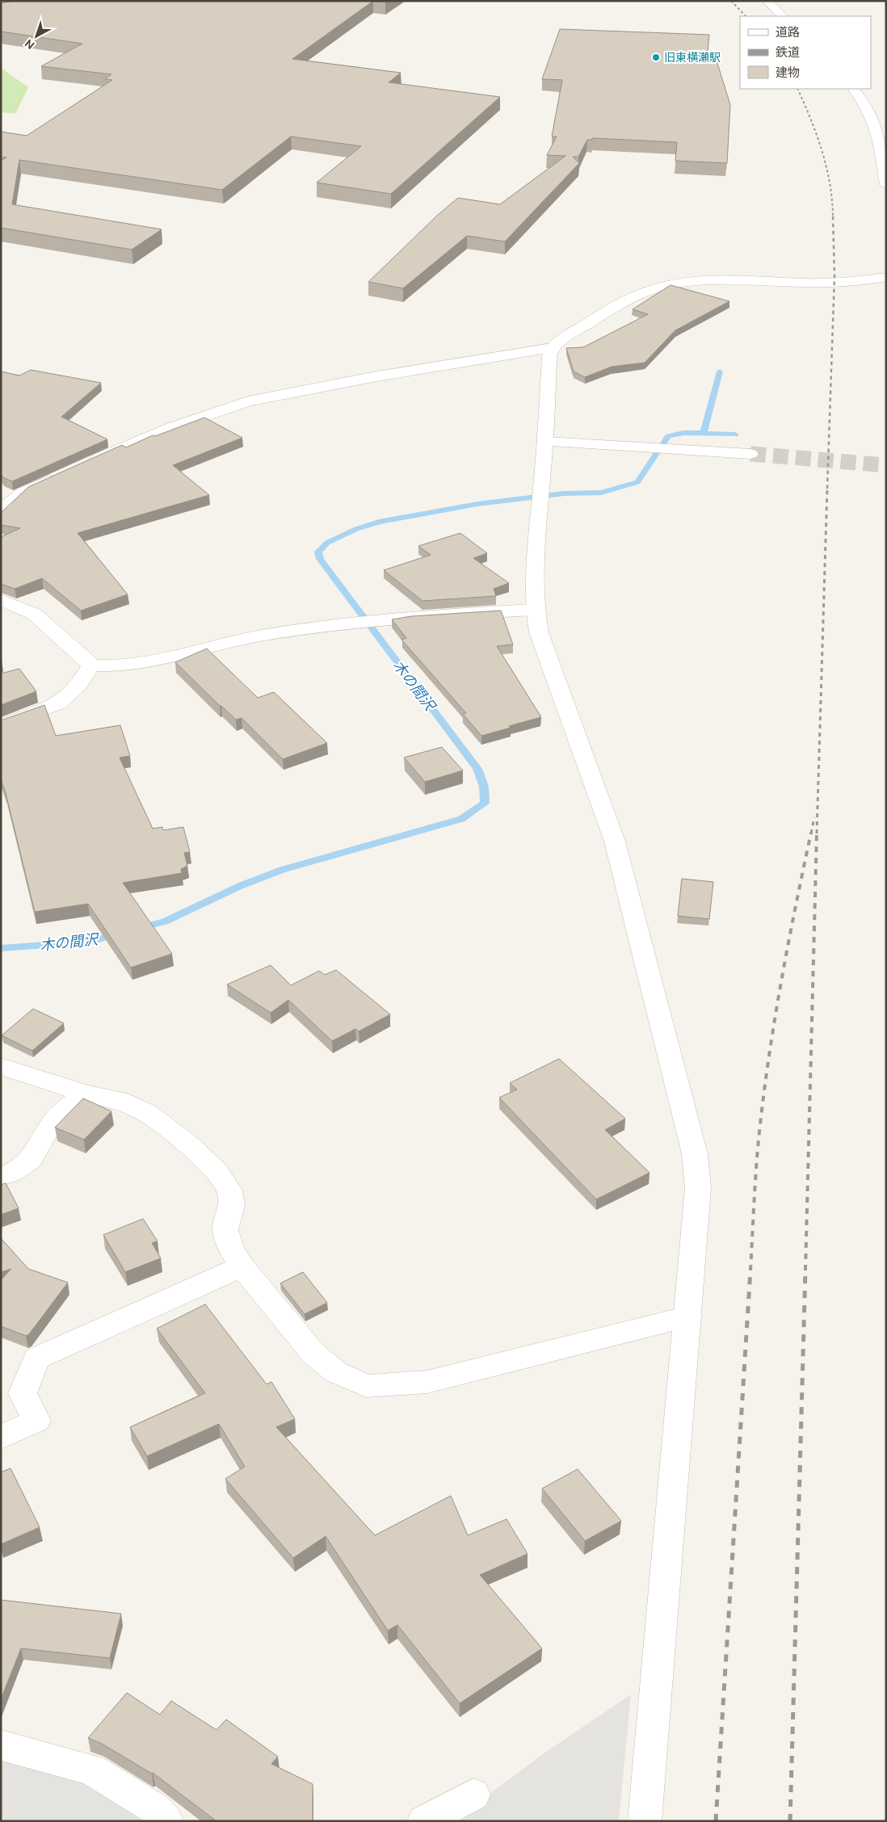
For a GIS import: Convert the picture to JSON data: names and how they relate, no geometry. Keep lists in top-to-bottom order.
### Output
{
  "water": ["木の間沢"],
  "places": ["旧東横瀬駅"],
  "legend": ["道路", "鉄道", "建物"],
  "north": "bottom left"
}
